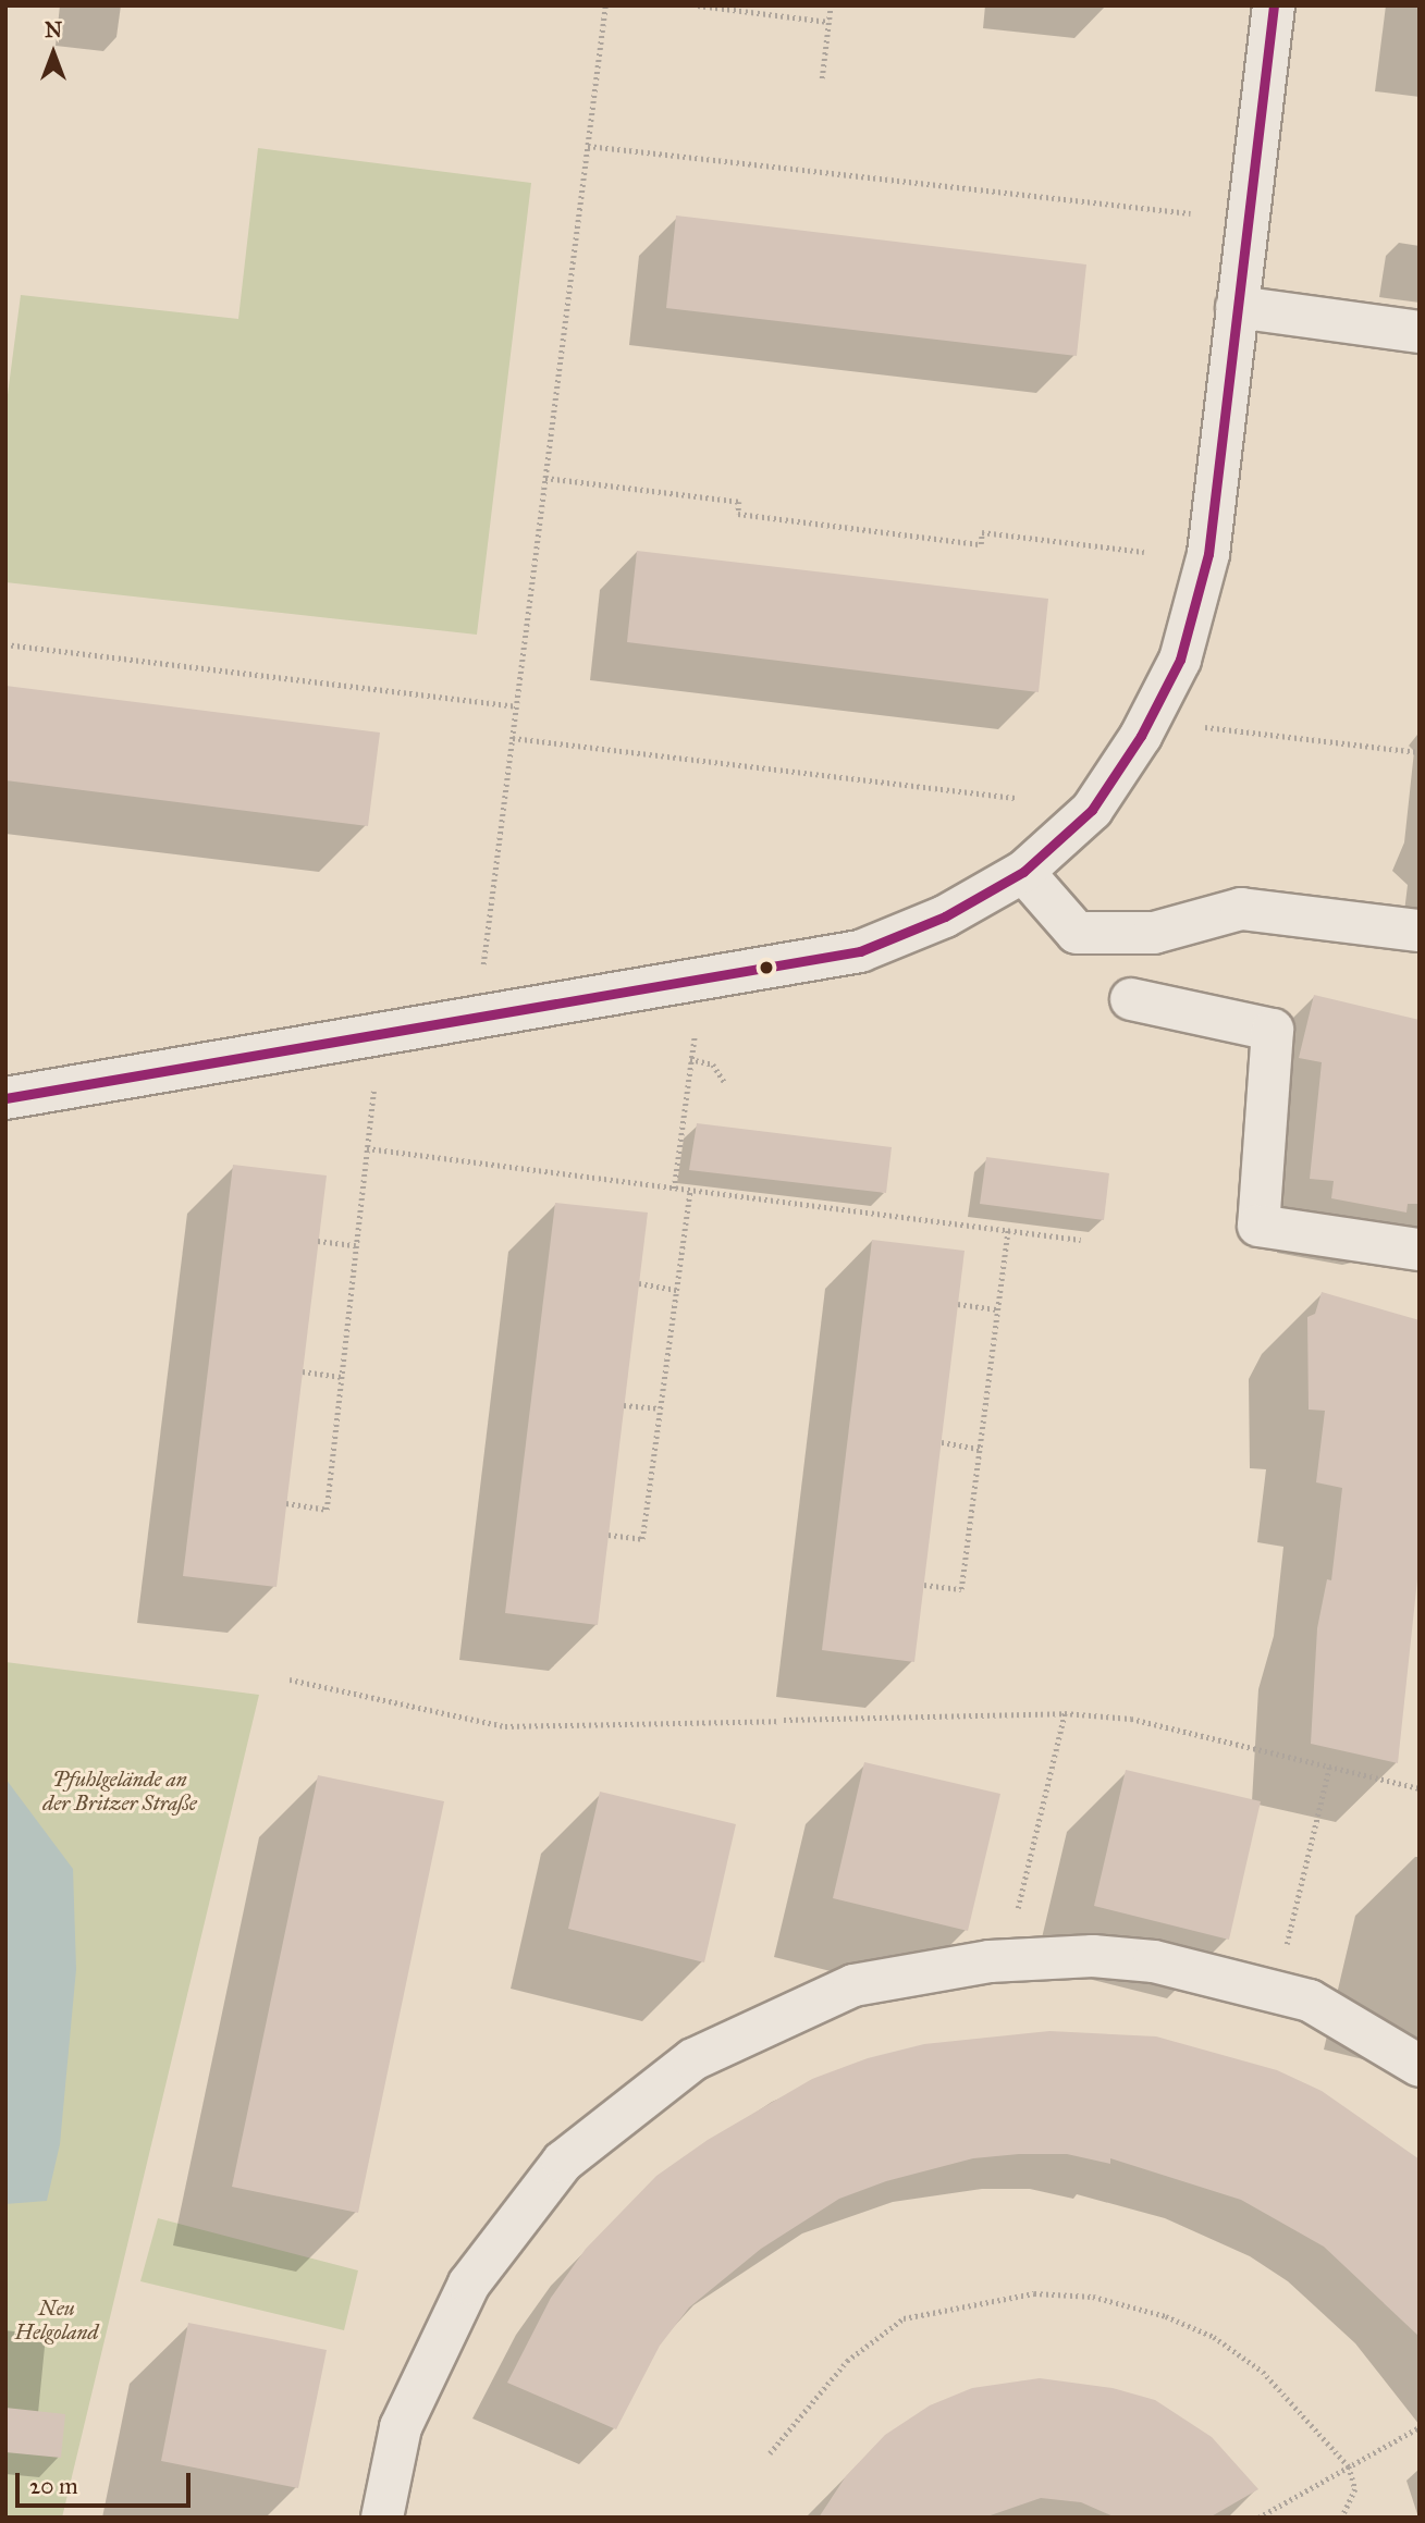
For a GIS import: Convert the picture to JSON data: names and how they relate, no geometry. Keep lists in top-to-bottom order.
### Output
{
  "parks": ["Pfuhlgelände an der Britzer Straße", "Neu Helgoland"],
  "scale_bar": "20 m",
  "north": "top"
}
